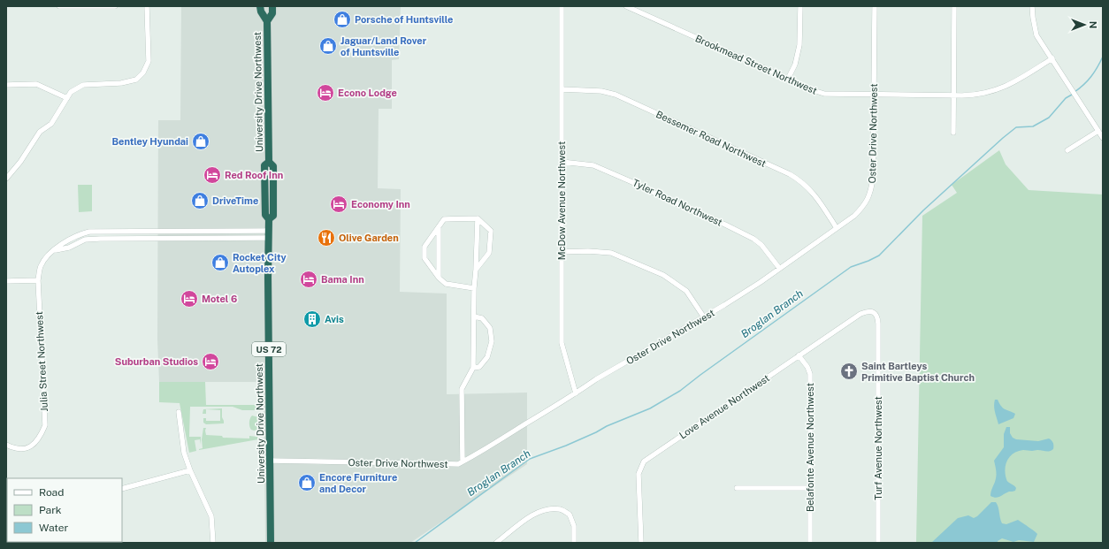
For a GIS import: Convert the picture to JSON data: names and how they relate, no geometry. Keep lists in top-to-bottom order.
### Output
{
  "streets": {
    "highway": ["University Drive Northwest", "US 72"],
    "street": [
      "Brookmead Street Northwest",
      "Oster Drive Northwest",
      "Bessemer Road Northwest",
      "McDow Avenue Northwest",
      "Tyler Road Northwest",
      "Julia Street Northwest",
      "Love Avenue Northwest",
      "Belafonte Avenue Northwest",
      "Turf Avenue Northwest"
    ]
  },
  "crossings": [
    ["Brookmead Street Northwest", "Oster Drive Northwest"],
    ["University Drive Northwest", "Oster Drive Northwest"],
    ["University Drive Northwest", "Julia Street Northwest"],
    ["Oster Drive Northwest", "Bessemer Road Northwest"],
    ["Oster Drive Northwest", "McDow Avenue Northwest"],
    ["Oster Drive Northwest", "Tyler Road Northwest"],
    ["Bessemer Road Northwest", "McDow Avenue Northwest"],
    ["McDow Avenue Northwest", "Tyler Road Northwest"],
    ["Love Avenue Northwest", "Belafonte Avenue Northwest"],
    ["Love Avenue Northwest", "Turf Avenue Northwest"]
  ],
  "water": ["Broglan Branch"],
  "places": {
    "shop": [
      "Porsche of Huntsville",
      "Jaguar/Land Rover of Huntsville",
      "Bentley Hyundai",
      "DriveTime",
      "Rocket City Autoplex",
      "Encore Furniture and Decor"
    ],
    "hotel": [
      "Econo Lodge",
      "Red Roof Inn",
      "Economy Inn",
      "Bama Inn",
      "Motel 6",
      "Suburban Studios"
    ],
    "restaurant": ["Olive Garden"],
    "building": ["Avis"],
    "church": ["Saint Bartleys Primitive Baptist Church"]
  },
  "legend": ["Road", "Park", "Water"],
  "north": "right"
}
